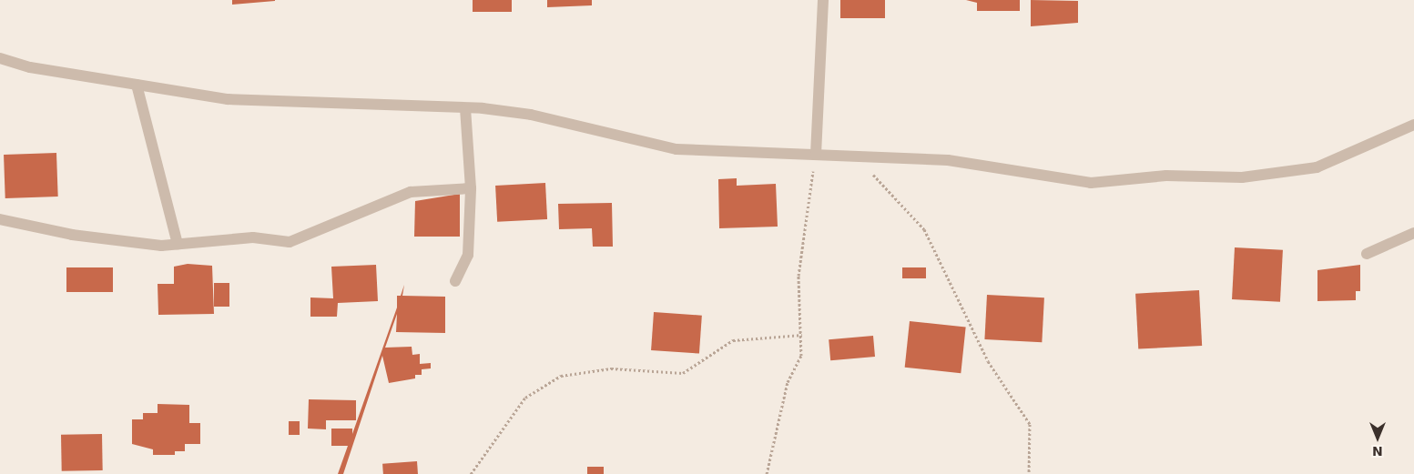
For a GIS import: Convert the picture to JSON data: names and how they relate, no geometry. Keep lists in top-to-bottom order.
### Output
{
  "north": "bottom"
}
